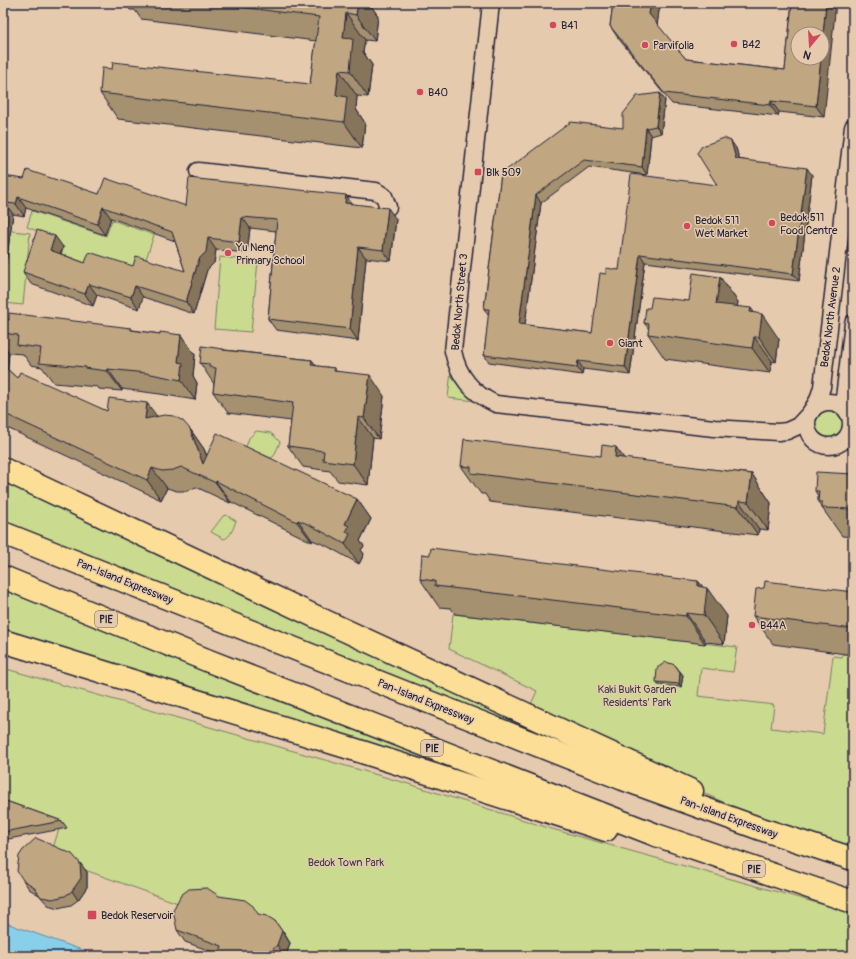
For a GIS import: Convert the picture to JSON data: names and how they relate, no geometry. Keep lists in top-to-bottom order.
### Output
{
  "streets": {
    "highway": ["Pan-Island Expressway", "PIE"],
    "street": ["Bedok North Street 3", "Bedok North Avenue 2"]
  },
  "crossings": [
    ["Bedok North Street 3", "Bedok North Avenue 2"]
  ],
  "parks": ["Kaki Bukit Garden Residents' Park", "Bedok Town Park"],
  "places": {
    "other": [
      "B41",
      "B42",
      "Parvifolia",
      "B40",
      "Bedok 511 Food Centre",
      "Bedok 511 Wet Market",
      "Yu Neng Primary School",
      "Giant",
      "B44A"
    ],
    "transit": ["Blk 509", "Bedok Reservoir"]
  },
  "north": "bottom"
}
